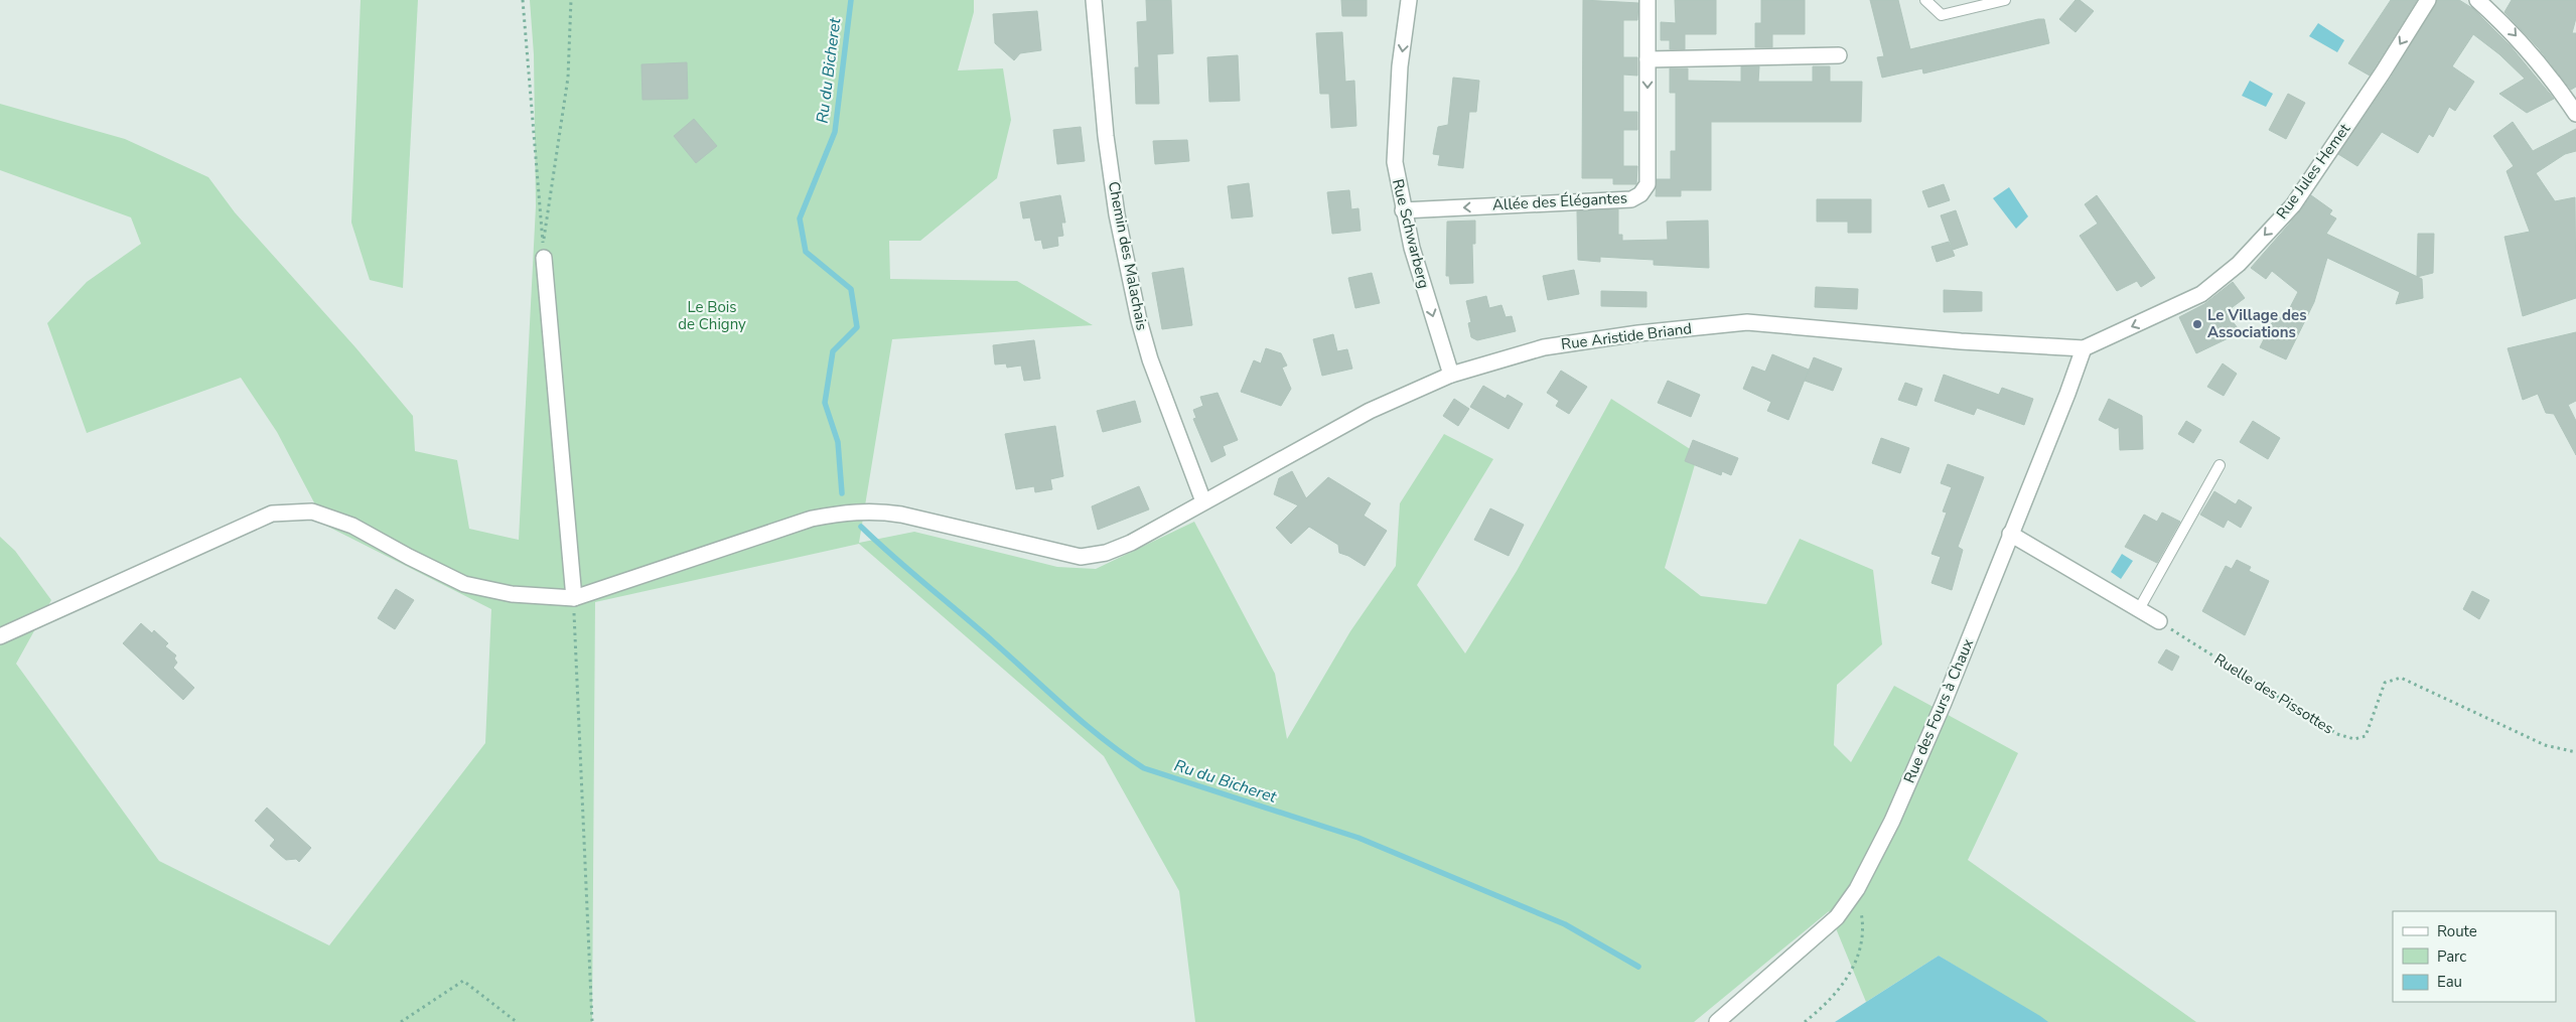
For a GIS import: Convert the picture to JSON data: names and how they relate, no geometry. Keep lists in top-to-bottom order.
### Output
{
  "streets": {
    "street": [
      "Rue Jules Hemet",
      "Allée des Élégantes",
      "Rue Schwarberg",
      "Chemin des Malachais",
      "Rue Aristide Briand",
      "Rue des Fours à Chaux"
    ],
    "path": ["Ruelle des Pissottes"]
  },
  "crossings": [
    ["Rue Jules Hemet", "Rue Aristide Briand"],
    ["Rue Jules Hemet", "Rue des Fours à Chaux"],
    ["Allée des Élégantes", "Rue Schwarberg"],
    ["Rue Schwarberg", "Rue Aristide Briand"],
    ["Chemin des Malachais", "Rue Aristide Briand"],
    ["Rue Aristide Briand", "Rue des Fours à Chaux"]
  ],
  "one_way": ["Rue Jules Hemet", "Rue Schwarberg"],
  "water": ["Ru du Bicheret"],
  "parks": ["Le Bois de Chigny"],
  "places": ["Le Village des Associations"],
  "legend": ["Route", "Parc", "Eau"]
}
